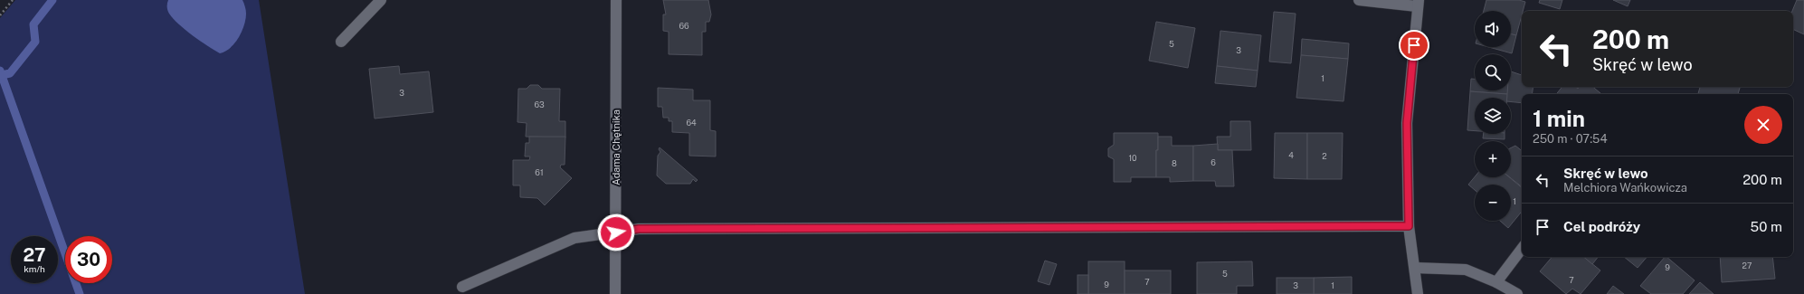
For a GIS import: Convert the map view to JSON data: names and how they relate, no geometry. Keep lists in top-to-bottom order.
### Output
{
  "streets": {
    "street": ["Adama Chętnika"]
  },
  "house_numbers": [
    "66",
    "5",
    "3",
    "1",
    "3",
    "63",
    "64",
    "4",
    "2",
    "10",
    "6",
    "8",
    "61",
    "1",
    "27",
    "9",
    "5",
    "7",
    "7",
    "9",
    "3",
    "1"
  ],
  "page": {
    "map_buttons": ["+", "−"],
    "turn": ["200 m", "Skręć w lewo"],
    "heading": ["1 min", "250 m · 07:54"],
    "list": [
      {
        "name": "Skręć w lewo",
        "note": "Melchiora Wańkowicza",
        "value": "200 m"
      },
      {
        "name": "Cel podróży",
        "value": "50 m"
      }
    ],
    "speed": "27 km/h",
    "limit": "30"
  }
}
